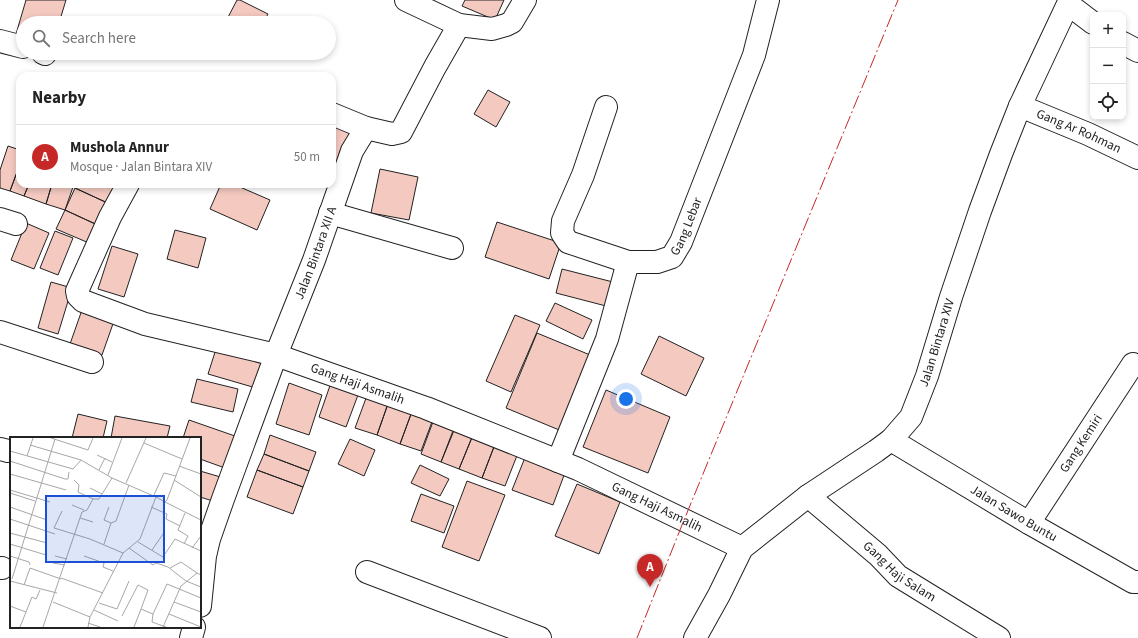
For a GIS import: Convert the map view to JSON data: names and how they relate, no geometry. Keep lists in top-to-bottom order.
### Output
{
  "streets": {
    "street": [
      "Gang Ar Rohman",
      "Gang Lebar",
      "Jalan Bintara XII A",
      "Jalan Bintara XIV",
      "Gang Haji Asmalih",
      "Gang Kemiri",
      "Jalan Sawo Buntu",
      "Gang Haji Salam"
    ]
  },
  "crossings": [
    ["Gang Ar Rohman", "Jalan Bintara XIV"],
    ["Jalan Bintara XII A", "Gang Haji Asmalih"],
    ["Jalan Bintara XIV", "Gang Haji Asmalih"],
    ["Jalan Bintara XIV", "Jalan Sawo Buntu"],
    ["Jalan Bintara XIV", "Gang Haji Salam"],
    ["Gang Kemiri", "Jalan Sawo Buntu"]
  ],
  "page": {
    "map_buttons": ["+", "−"],
    "search": "Search here",
    "heading": "Nearby",
    "list": [
      {
        "mark": "A",
        "name": "Mushola Annur",
        "note": "Mosque · Jalan Bintara XIV",
        "value": "50 m"
      }
    ],
    "pins": "A"
  }
}
